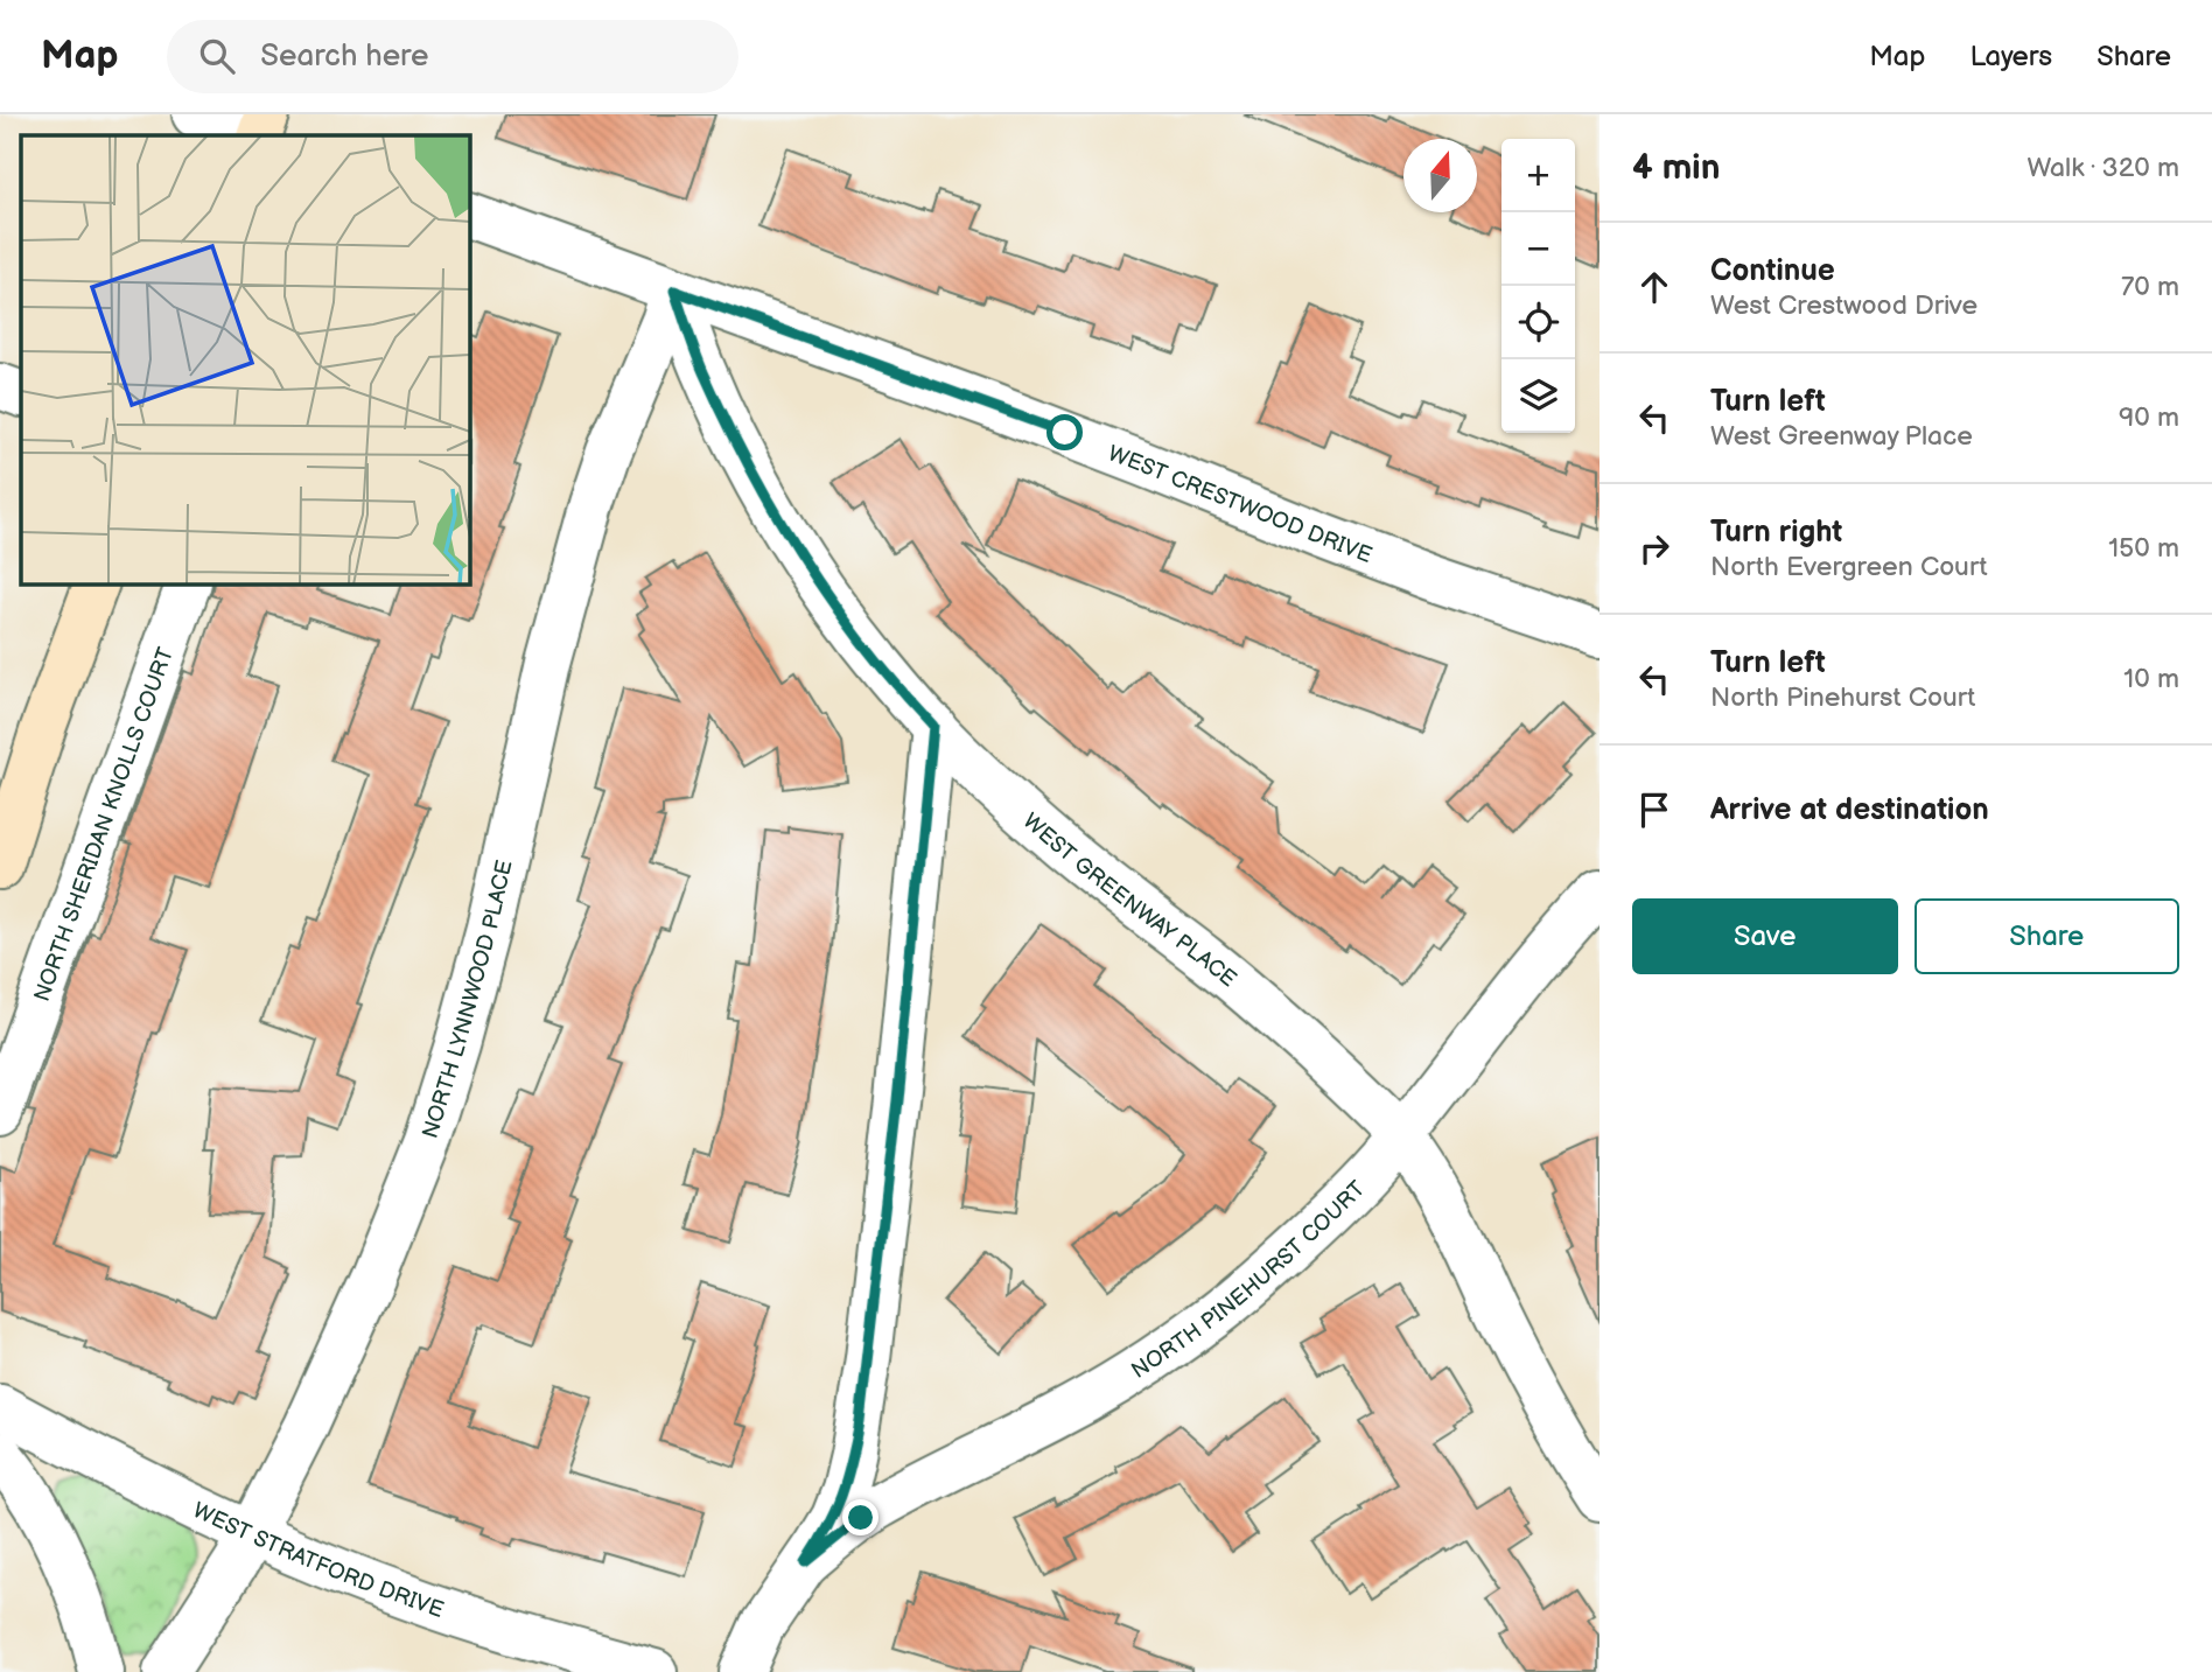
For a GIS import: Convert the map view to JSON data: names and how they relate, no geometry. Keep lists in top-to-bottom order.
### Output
{
  "streets": {
    "street": [
      "WEST CRESTWOOD DRIVE",
      "NORTH SHERIDAN KNOLLS COURT",
      "WEST GREENWAY PLACE",
      "NORTH LYNNWOOD PLACE",
      "NORTH PINEHURST COURT",
      "WEST STRATFORD DRIVE"
    ]
  },
  "crossings": [
    ["WEST CRESTWOOD DRIVE", "WEST GREENWAY PLACE"],
    ["WEST CRESTWOOD DRIVE", "NORTH LYNNWOOD PLACE"],
    ["WEST GREENWAY PLACE", "NORTH LYNNWOOD PLACE"],
    ["WEST GREENWAY PLACE", "NORTH PINEHURST COURT"],
    ["NORTH LYNNWOOD PLACE", "WEST STRATFORD DRIVE"]
  ],
  "north": "top",
  "page": {
    "header": "Map",
    "search": "Search here",
    "nav": ["Map", "Layers", "Share"],
    "heading": ["4 min", "Walk · 320 m"],
    "map_buttons": ["+", "−"],
    "list": [
      ["Continue", "West Crestwood Drive", "70 m"],
      ["Turn left", "West Greenway Place", "90 m"],
      ["Turn right", "North Evergreen Court", "150 m"],
      ["Turn left", "North Pinehurst Court", "10 m"],
      "Arrive at destination"
    ],
    "buttons": ["Save", "Share"]
  }
}
